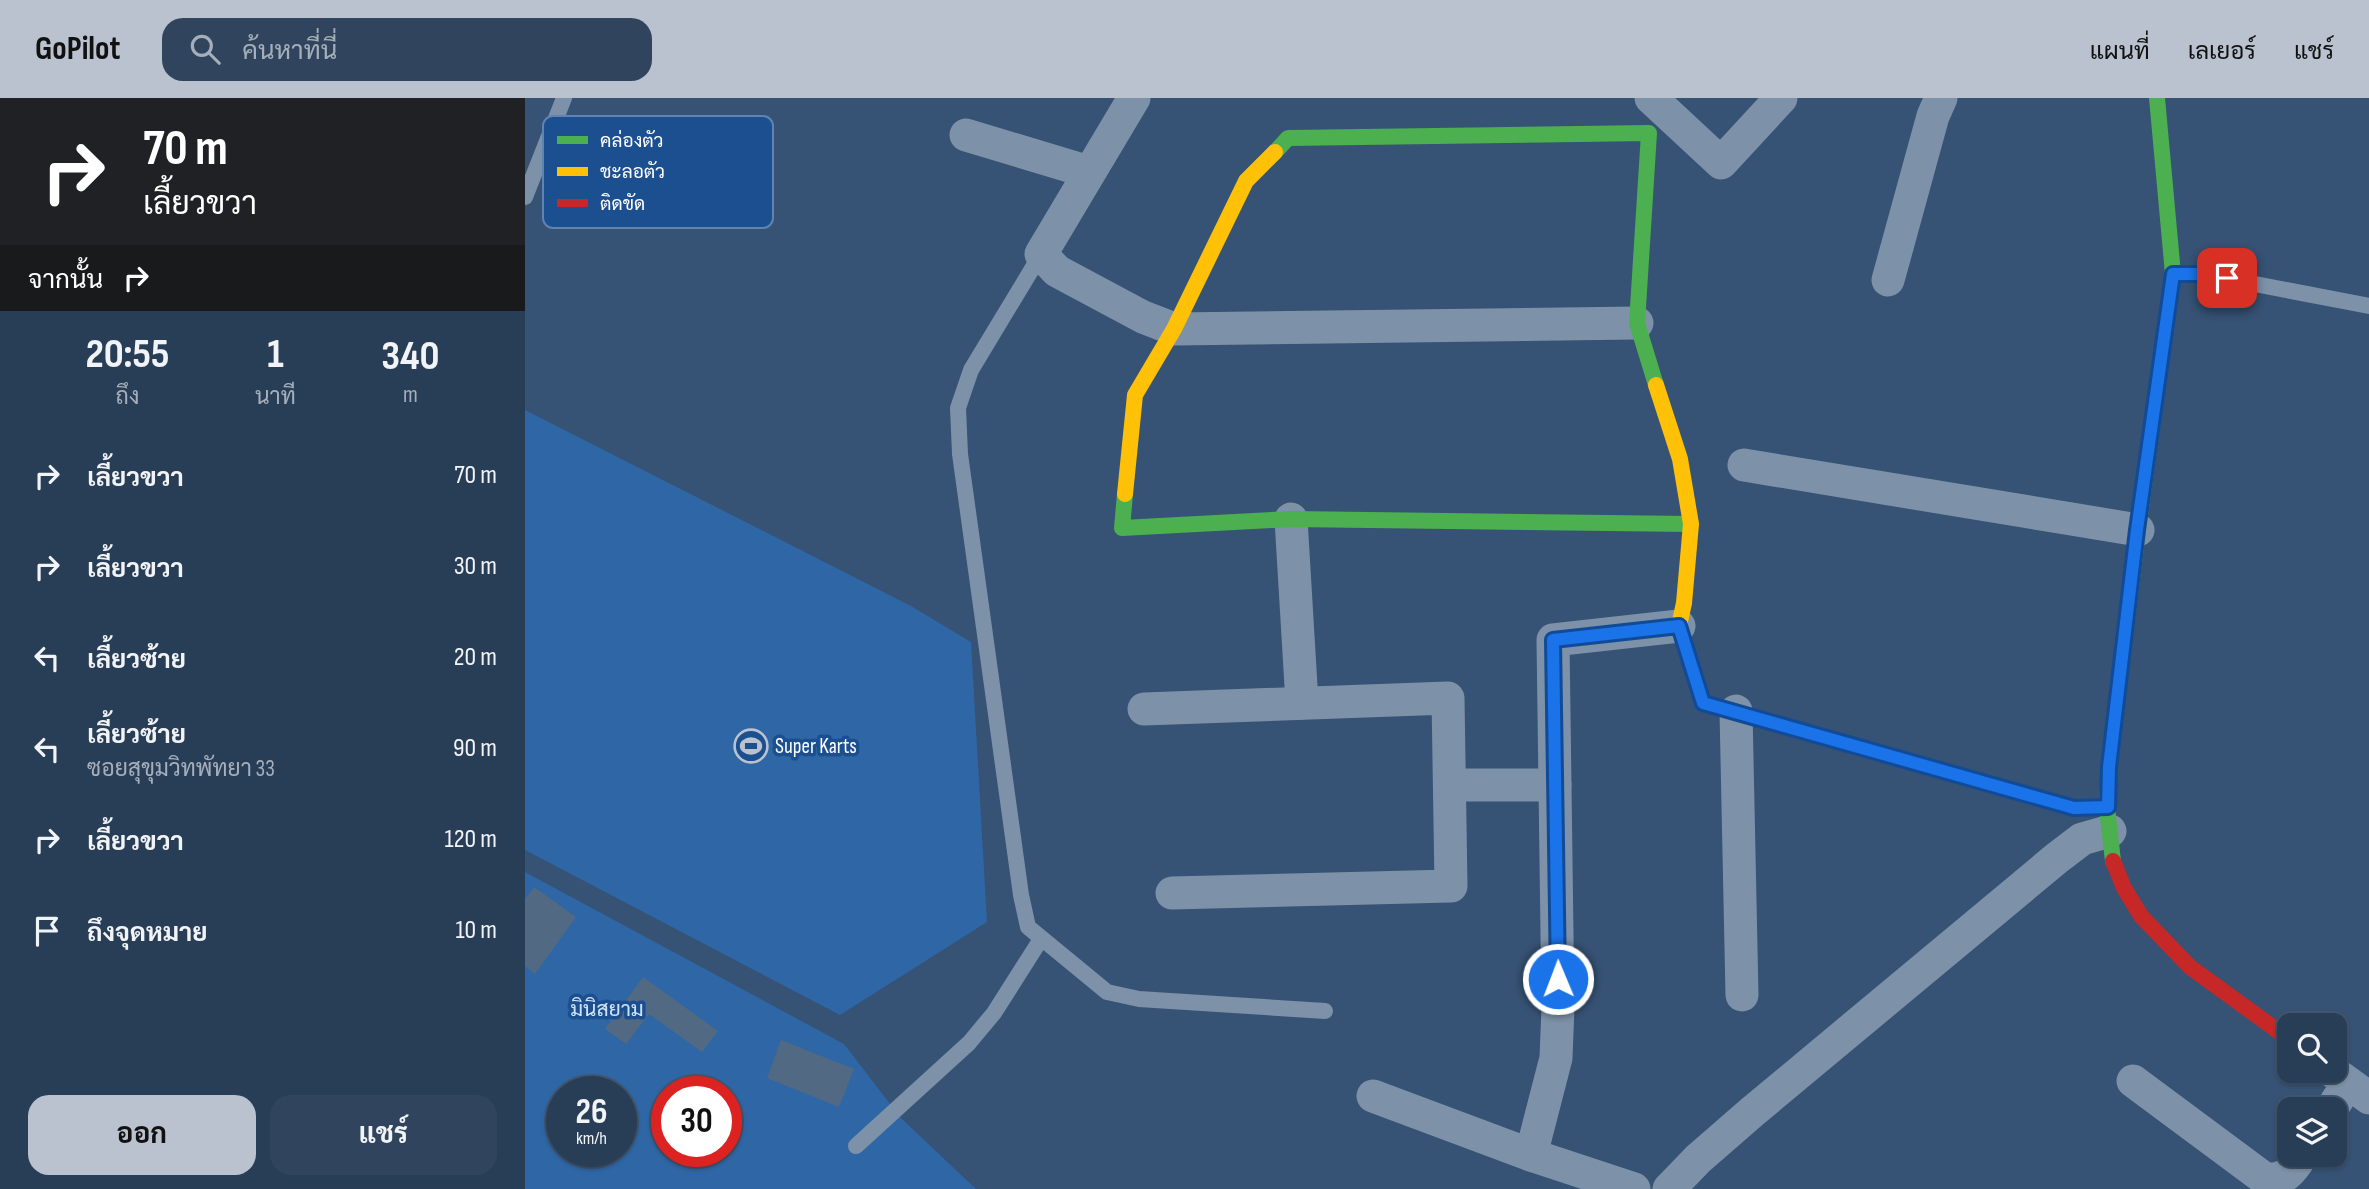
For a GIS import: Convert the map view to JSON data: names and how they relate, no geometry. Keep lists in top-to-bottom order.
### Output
{
  "parks": ["มินิสยาม"],
  "places": {
    "sports": ["Super Karts"]
  },
  "legend": ["คล่องตัว", "ชะลอตัว", "ติดขัด"],
  "page": {
    "header": "GoPilot",
    "search": "ค้นหาที่นี่",
    "nav": ["แผนที่", "เลเยอร์", "แชร์"],
    "turn": ["70 m", "เลี้ยวขวา"],
    "then": "จากนั้น",
    "eta": [
      "20:55",
      "ถึง",
      "1",
      "นาที",
      "340",
      "m"
    ],
    "list": [
      {
        "name": "เลี้ยวขวา",
        "value": "70 m"
      },
      {
        "name": "เลี้ยวขวา",
        "value": "30 m"
      },
      {
        "name": "เลี้ยวซ้าย",
        "value": "20 m"
      },
      {
        "name": "เลี้ยวซ้าย",
        "note": "ซอยสุขุมวิทพัทยา 33",
        "value": "90 m"
      },
      {
        "name": "เลี้ยวขวา",
        "value": "120 m"
      },
      {
        "name": "ถึงจุดหมาย",
        "value": "10 m"
      }
    ],
    "speed": "26 km/h",
    "limit": "30",
    "buttons": ["ออก", "แชร์"]
  }
}
